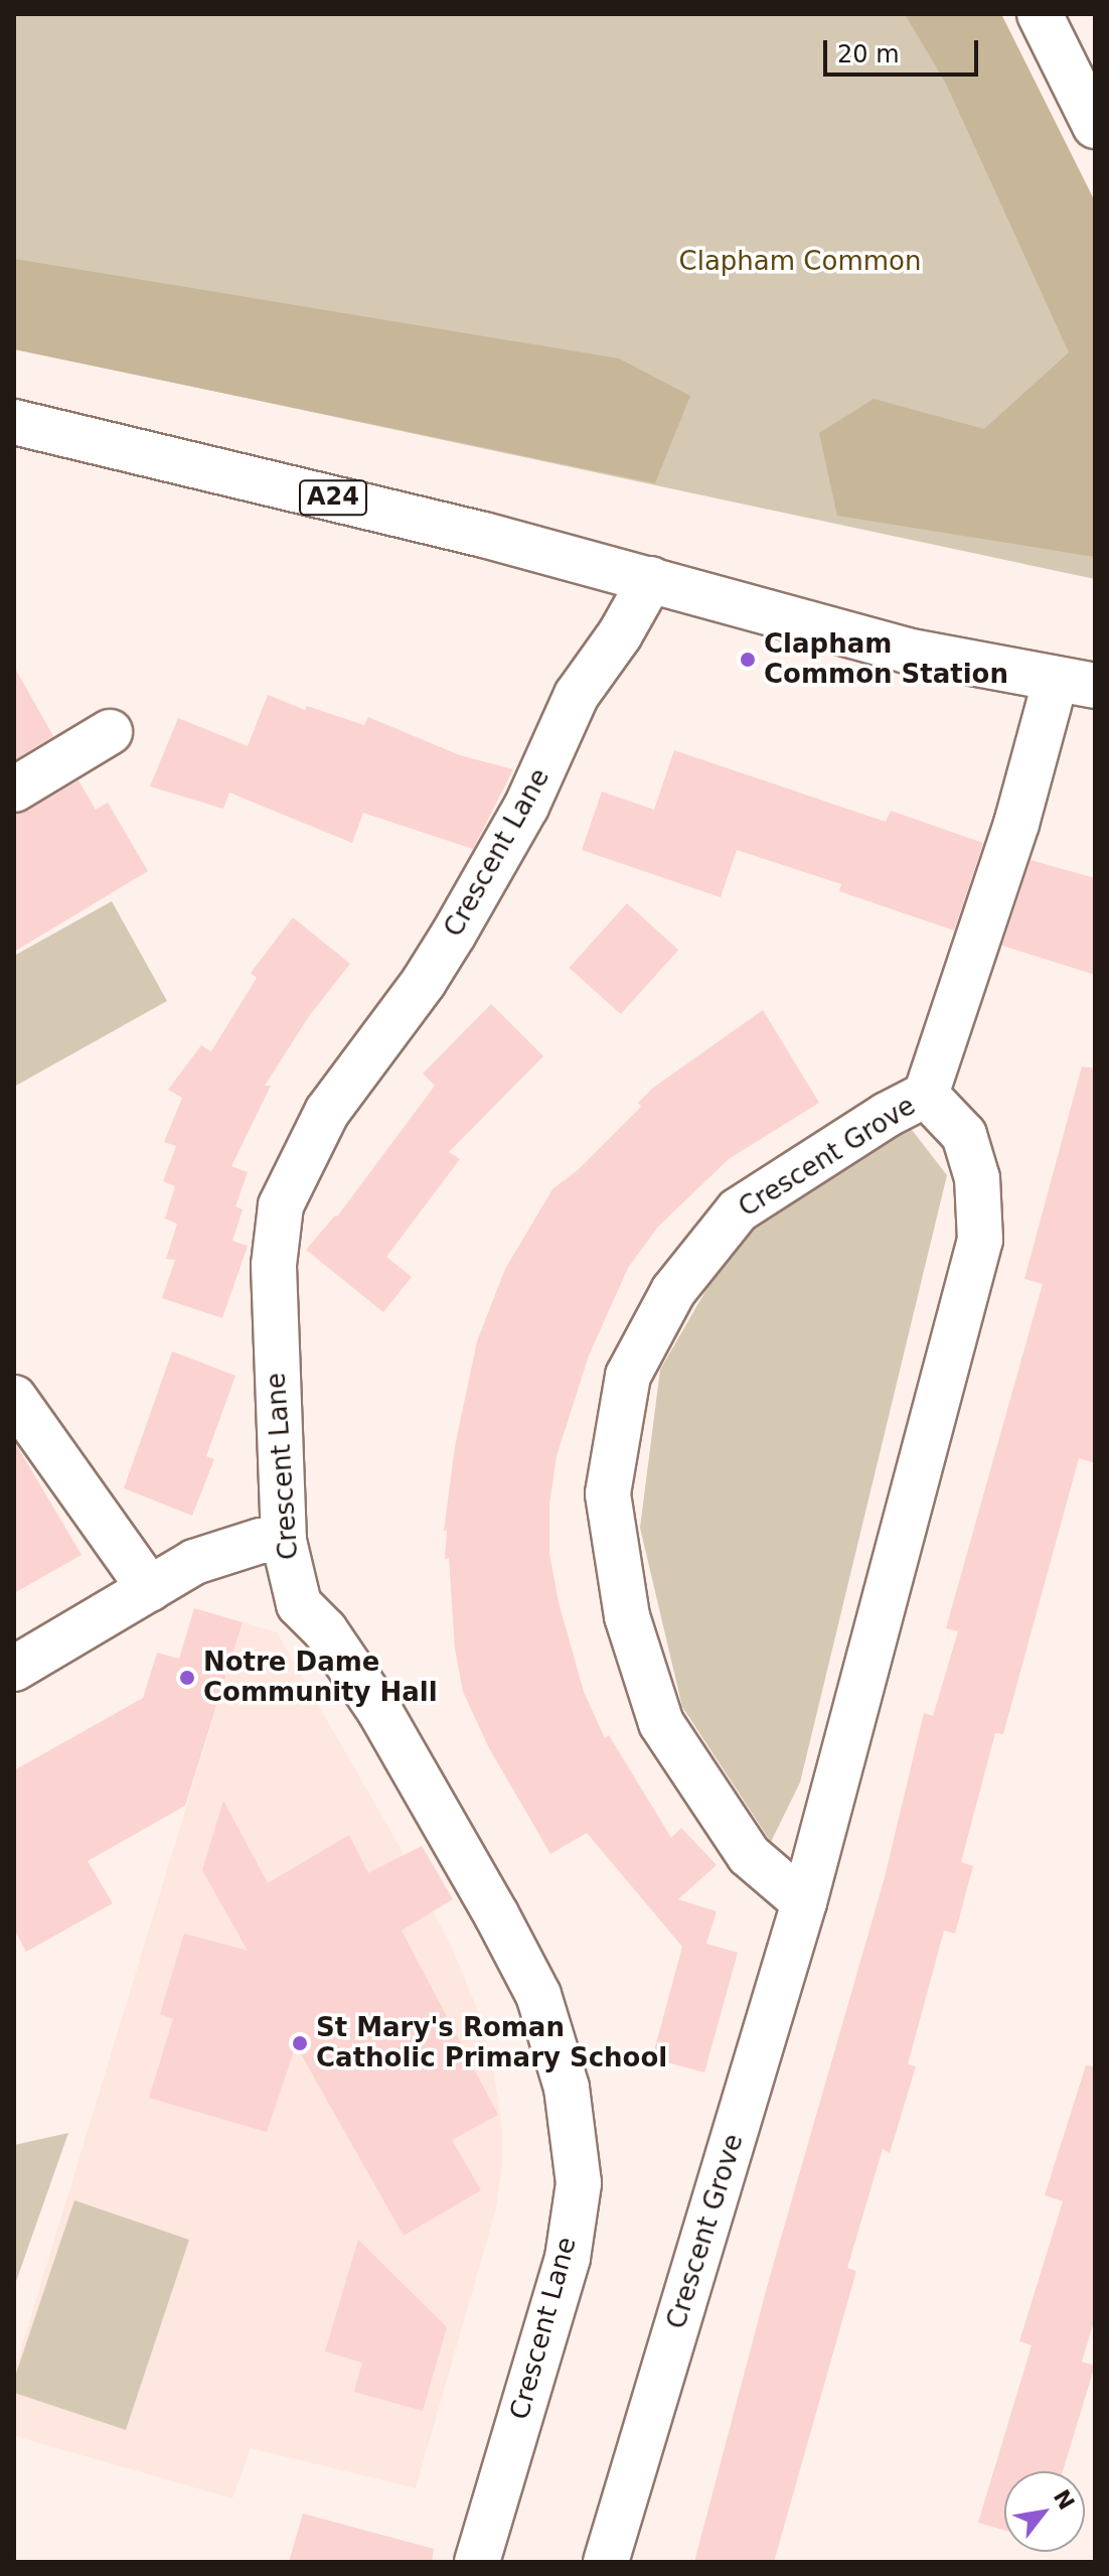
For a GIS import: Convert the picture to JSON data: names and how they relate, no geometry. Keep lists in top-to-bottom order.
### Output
{
  "streets": {
    "main road": ["A24", "Crescent Lane", "Crescent Grove"]
  },
  "crossings": [
    ["A24", "Crescent Lane"],
    ["A24", "Crescent Grove"]
  ],
  "parks": ["Clapham Common"],
  "places": ["Clapham Common Station", "Notre Dame Community Hall", "St Mary's Roman Catholic Primary School"],
  "scale_bar": "20 m",
  "north": "top right"
}
